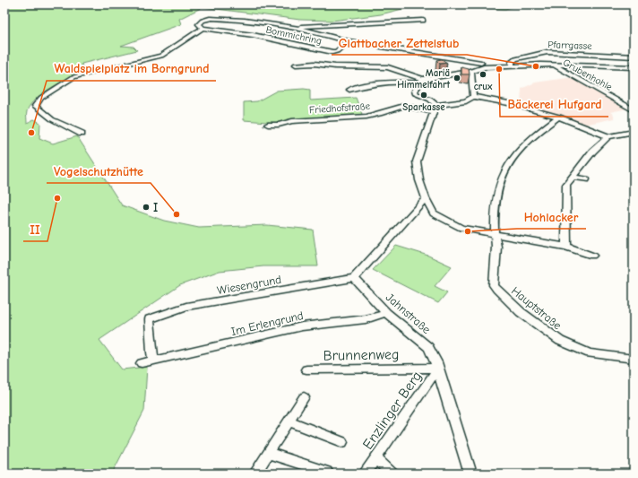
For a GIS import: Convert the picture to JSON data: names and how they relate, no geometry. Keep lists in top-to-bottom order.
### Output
{
  "streets": {
    "street": [
      "Bommichring",
      "Pfarrgasse",
      "Grubenhohle",
      "Friedhofstraße",
      "Wiesengrund",
      "Hauptstraße",
      "Jahnstraße",
      "Im Erlengrund",
      "Brunnenweg",
      "Enzlinger Berg"
    ]
  },
  "crossings": [
    ["Wiesengrund", "Jahnstraße"],
    ["Wiesengrund", "Im Erlengrund"],
    ["Jahnstraße", "Im Erlengrund"],
    ["Jahnstraße", "Brunnenweg"],
    ["Jahnstraße", "Enzlinger Berg"],
    ["Brunnenweg", "Enzlinger Berg"]
  ],
  "places": [
    "Glattbacher Zettelstub",
    "Bäckerei Hufgard",
    "crux",
    "Mariä Himmelfahrt",
    "Sparkasse",
    "Waldspielplatz im Borngrund",
    "II",
    "I",
    "Vogelschutzhütte",
    "Hohlacker"
  ]
}
